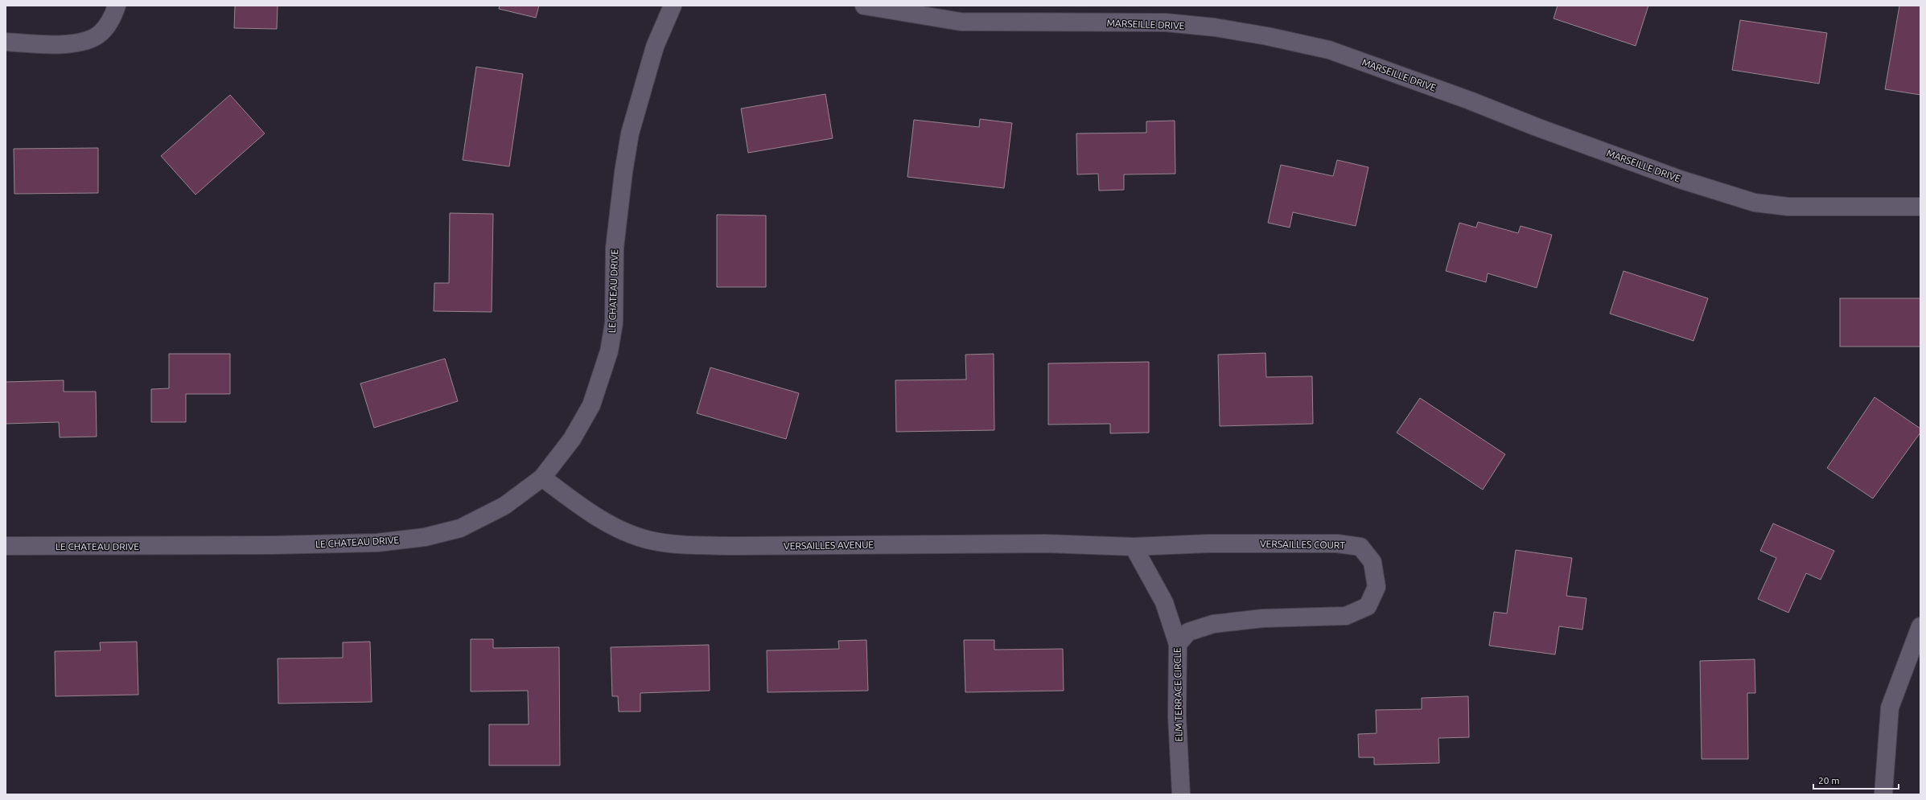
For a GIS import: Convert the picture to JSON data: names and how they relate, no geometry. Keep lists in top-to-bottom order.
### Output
{
  "streets": {
    "street": [
      "MARSEILLE DRIVE",
      "LE CHATEAU DRIVE",
      "VERSAILLES COURT",
      "VERSAILLES AVENUE",
      "ELM TERRACE CIRCLE"
    ]
  },
  "crossings": [
    ["LE CHATEAU DRIVE", "VERSAILLES AVENUE"],
    ["VERSAILLES COURT", "VERSAILLES AVENUE"],
    ["VERSAILLES COURT", "ELM TERRACE CIRCLE"],
    ["VERSAILLES AVENUE", "ELM TERRACE CIRCLE"]
  ],
  "scale_bar": "20 m"
}
